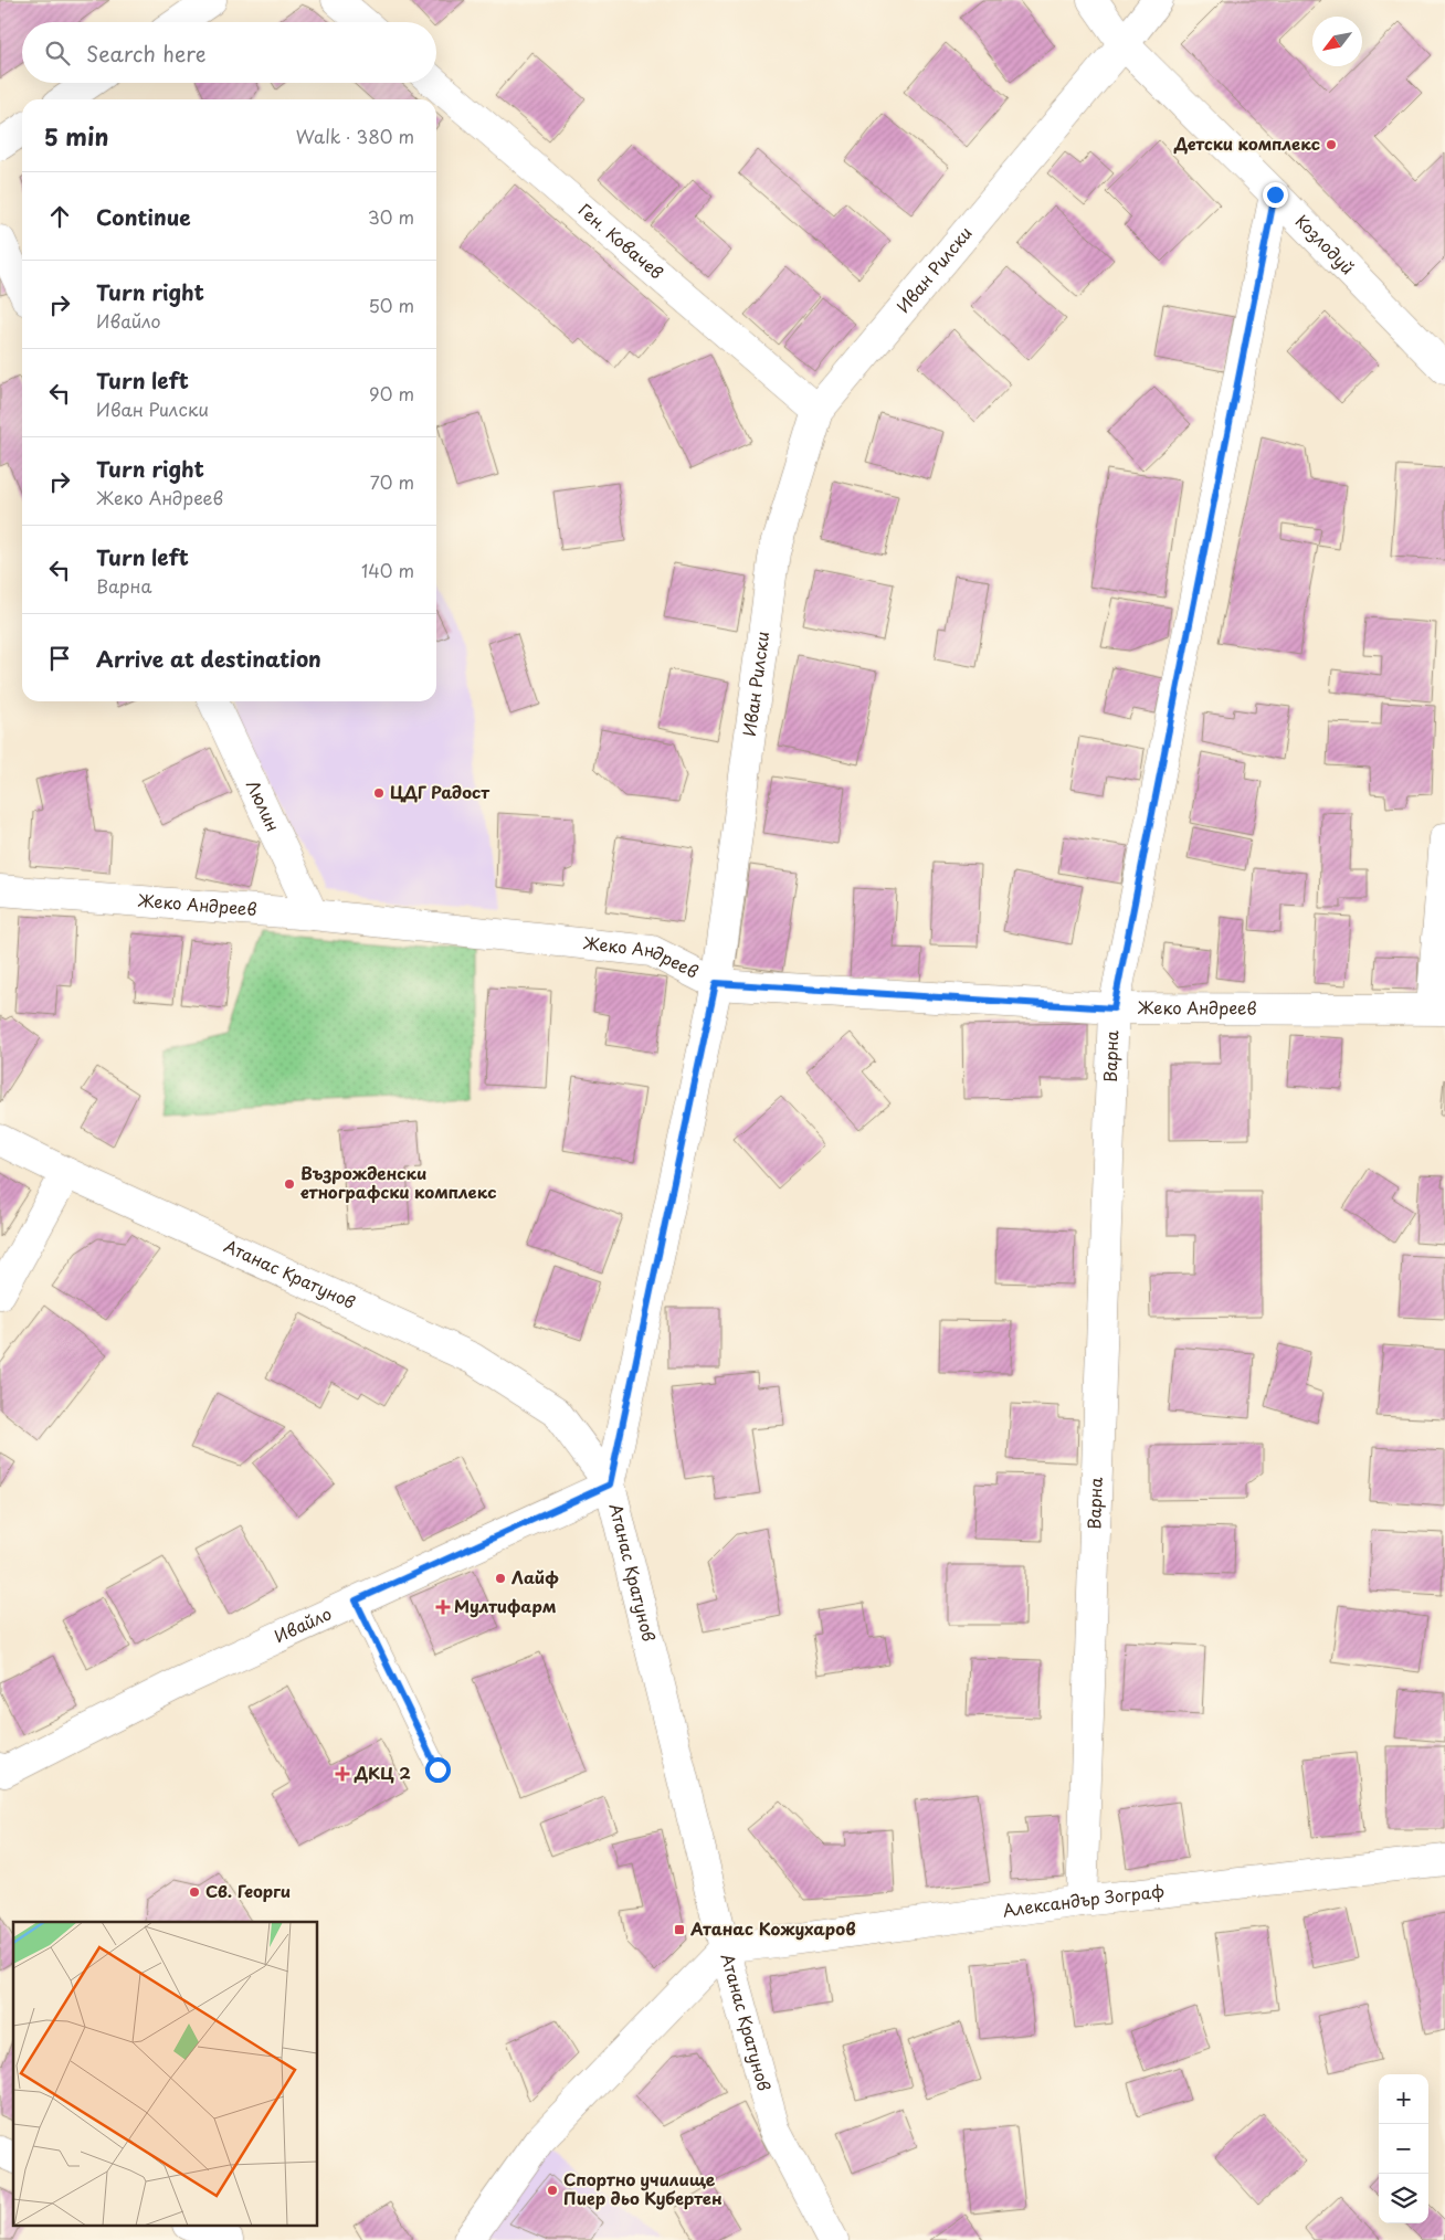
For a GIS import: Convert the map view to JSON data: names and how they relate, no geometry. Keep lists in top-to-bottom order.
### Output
{
  "streets": {
    "street": [
      "Ген. Ковачев",
      "Козлодуй",
      "Иван Рилски",
      "Люлин",
      "Жеко Андреев",
      "Варна",
      "Атанас Кратунов",
      "Ивайло",
      "Александър Зограф"
    ]
  },
  "crossings": [
    ["Ген. Ковачев", "Иван Рилски"],
    ["Козлодуй", "Иван Рилски"],
    ["Козлодуй", "Варна"],
    ["Иван Рилски", "Жеко Андреев"],
    ["Иван Рилски", "Атанас Кратунов"],
    ["Иван Рилски", "Ивайло"],
    ["Люлин", "Жеко Андреев"],
    ["Жеко Андреев", "Варна"],
    ["Варна", "Александър Зограф"],
    ["Атанас Кратунов", "Ивайло"],
    ["Атанас Кратунов", "Александър Зограф"]
  ],
  "places": {
    "other": [
      "Детски комплекс",
      "ЦДГ Радост",
      "Възрожденски етнографски комплекс",
      "Лайф",
      "Св. Георги",
      "Спортно училище Пиер дьо Кубертен"
    ],
    "health": ["Мултифарм", "ДКЦ 2"],
    "transit": ["Атанас Кожухаров"]
  },
  "north": "bottom left",
  "page": {
    "search": "Search here",
    "heading": ["5 min", "Walk · 380 m"],
    "list": [
      ["Continue", "30 m"],
      ["Turn right", "Ивайло", "50 m"],
      ["Turn left", "Иван Рилски", "90 m"],
      ["Turn right", "Жеко Андреев", "70 m"],
      ["Turn left", "Варна", "140 m"],
      "Arrive at destination"
    ],
    "map_buttons": ["+", "−"]
  }
}
